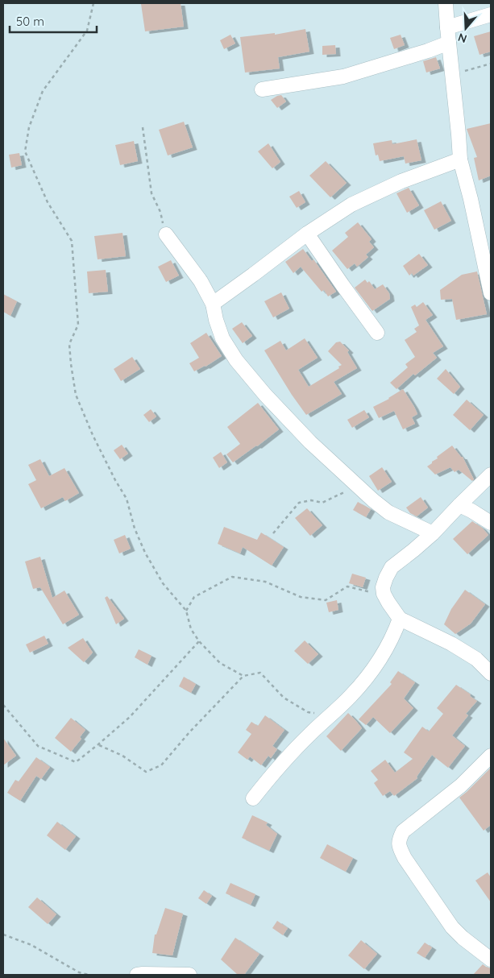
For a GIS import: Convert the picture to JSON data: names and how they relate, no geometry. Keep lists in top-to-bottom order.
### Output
{
  "scale_bar": "50 m",
  "north": "bottom"
}
